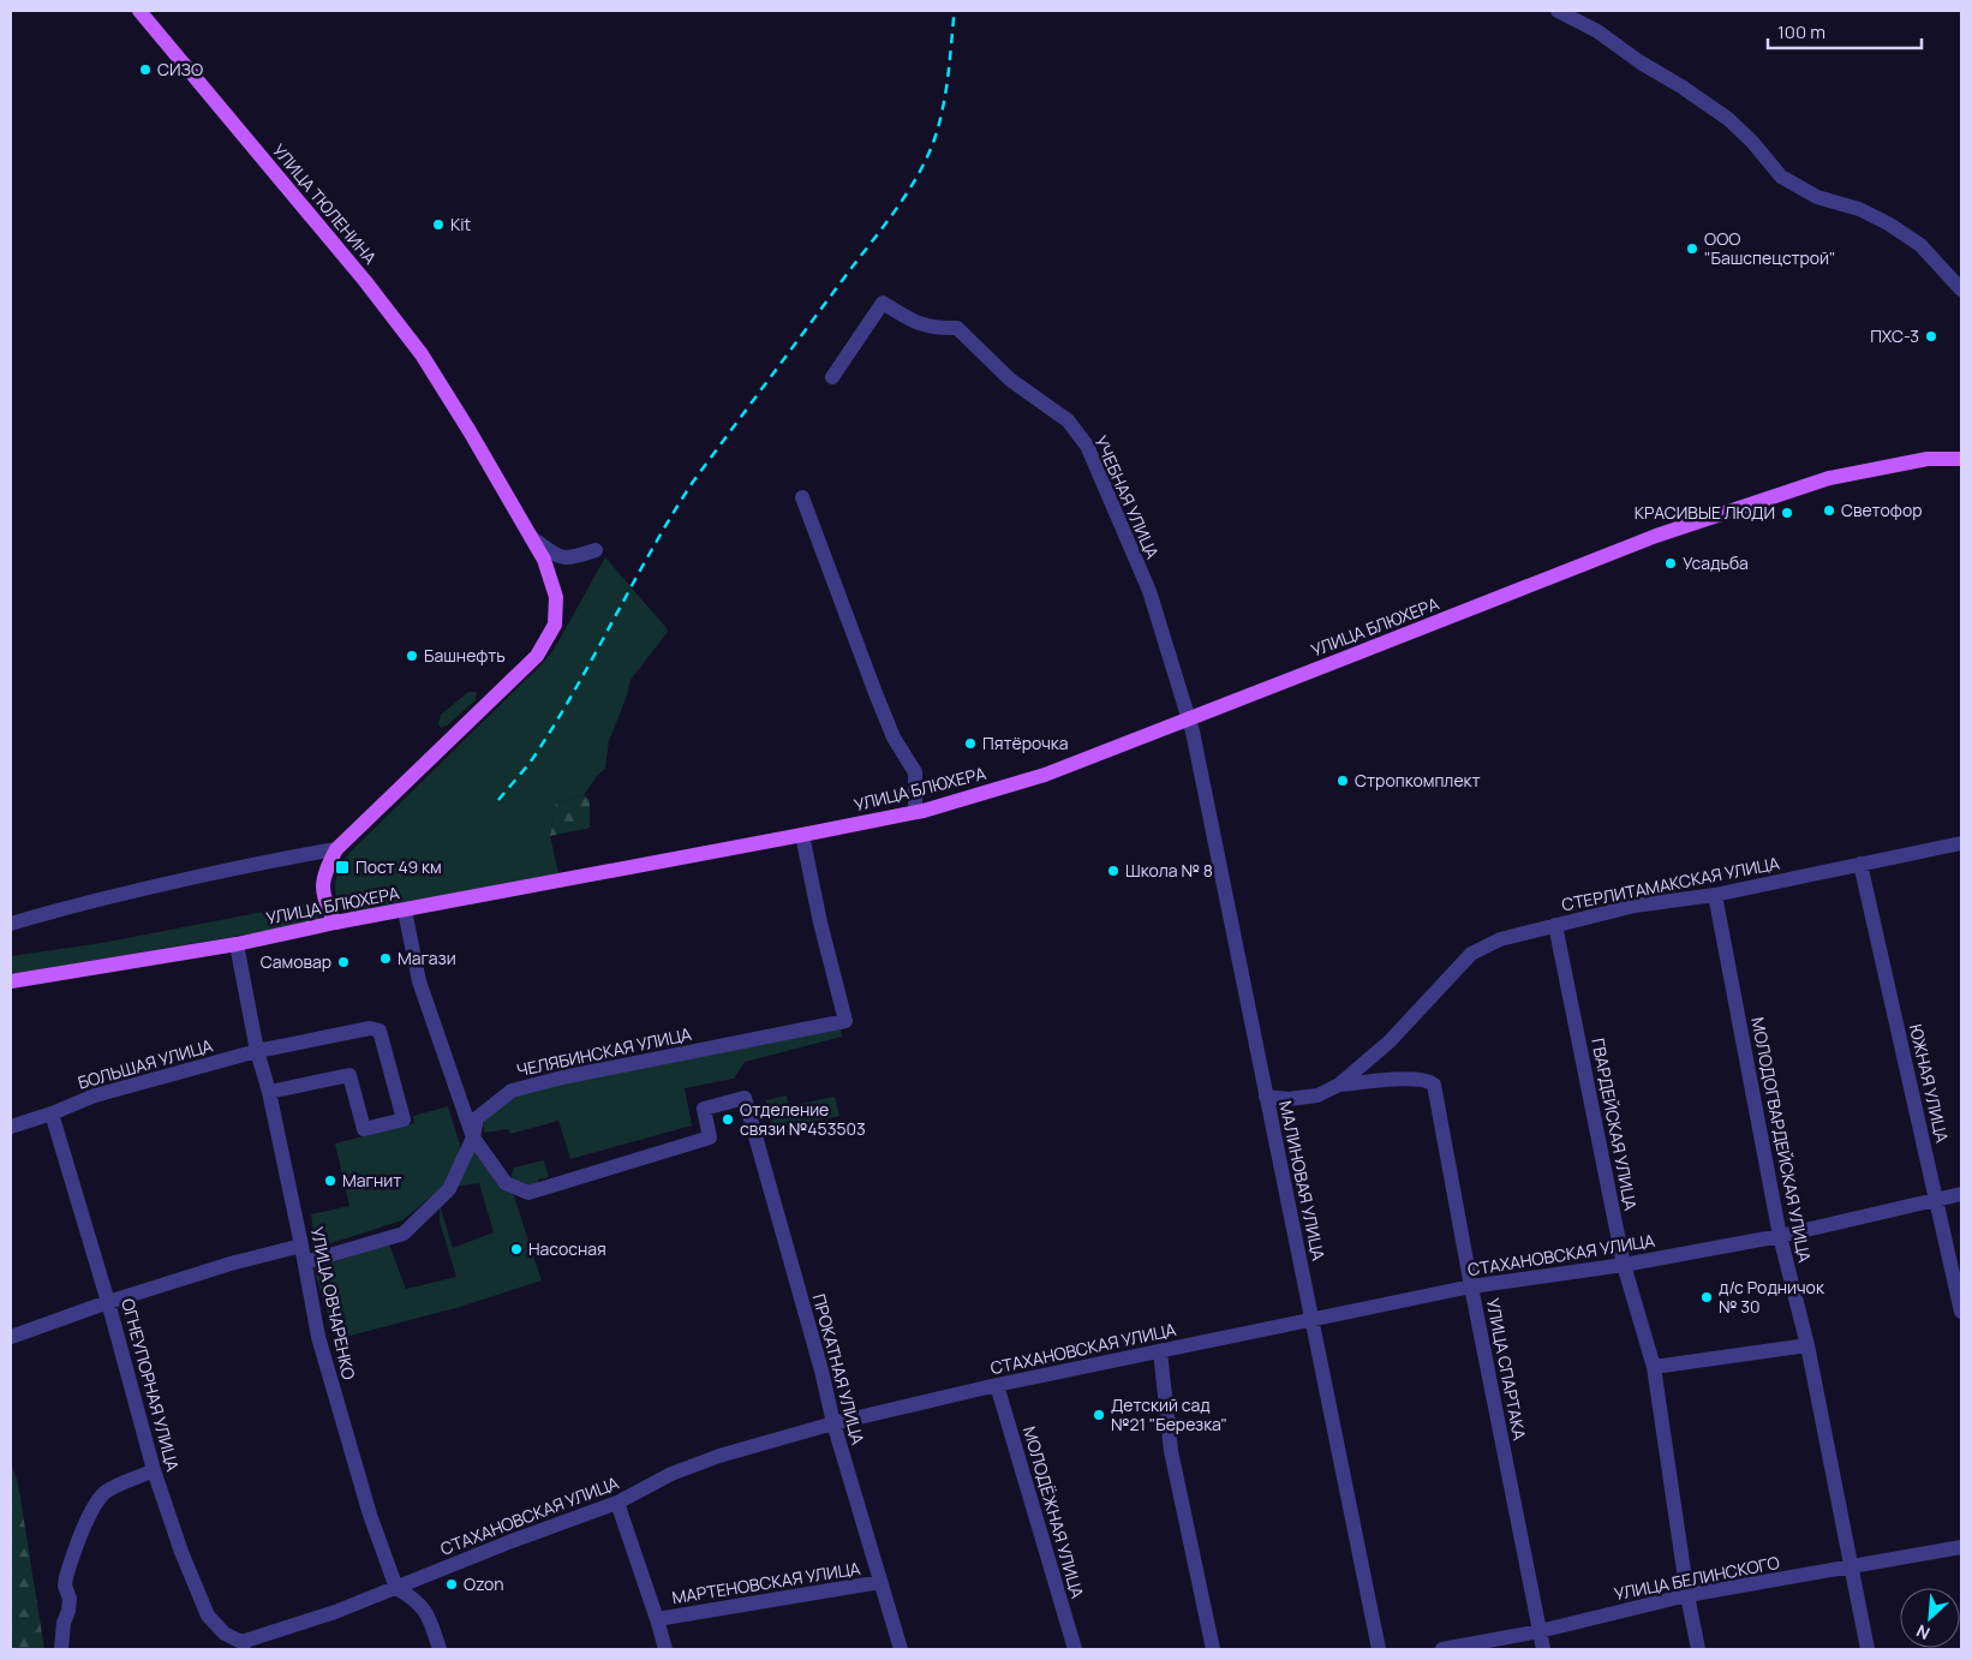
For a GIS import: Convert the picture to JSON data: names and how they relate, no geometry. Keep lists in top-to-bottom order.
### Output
{
  "streets": {
    "main road": ["УЛИЦА ТЮЛЕНИНА", "УЛИЦА БЛЮХЕРА"],
    "street": [
      "УЧЕБНАЯ УЛИЦА",
      "СТЕРЛИТАМАКСКАЯ УЛИЦА",
      "ЧЕЛЯБИНСКАЯ УЛИЦА",
      "БОЛЬШАЯ УЛИЦА",
      "ЮЖНАЯ УЛИЦА",
      "ГВАРДЕЙСКАЯ УЛИЦА",
      "МОЛОДОГВАРДЕЙСКАЯ УЛИЦА",
      "МАЛИНОВАЯ УЛИЦА",
      "СТАХАНОВСКАЯ УЛИЦА",
      "УЛИЦА ОВЧАРЕНКО",
      "ПРОКАТНАЯ УЛИЦА",
      "УЛИЦА СПАРТАКА",
      "ОГНЕУПОРНАЯ УЛИЦА",
      "МОЛОДЁЖНАЯ УЛИЦА",
      "УЛИЦА БЕЛИНСКОГО",
      "МАРТЕНОВСКАЯ УЛИЦА"
    ]
  },
  "crossings": [
    ["УЧЕБНАЯ УЛИЦА", "УЛИЦА БЛЮХЕРА"],
    ["УЧЕБНАЯ УЛИЦА", "МАЛИНОВАЯ УЛИЦА"],
    ["УЛИЦА БЛЮХЕРА", "ЧЕЛЯБИНСКАЯ УЛИЦА"],
    ["УЛИЦА БЛЮХЕРА", "МАЛИНОВАЯ УЛИЦА"],
    ["УЛИЦА БЛЮХЕРА", "УЛИЦА ОВЧАРЕНКО"],
    ["СТЕРЛИТАМАКСКАЯ УЛИЦА", "ЮЖНАЯ УЛИЦА"],
    ["СТЕРЛИТАМАКСКАЯ УЛИЦА", "ГВАРДЕЙСКАЯ УЛИЦА"],
    ["СТЕРЛИТАМАКСКАЯ УЛИЦА", "МОЛОДОГВАРДЕЙСКАЯ УЛИЦА"],
    ["СТЕРЛИТАМАКСКАЯ УЛИЦА", "МАЛИНОВАЯ УЛИЦА"],
    ["СТЕРЛИТАМАКСКАЯ УЛИЦА", "УЛИЦА СПАРТАКА"],
    ["ЧЕЛЯБИНСКАЯ УЛИЦА", "УЛИЦА ОВЧАРЕНКО"],
    ["ЧЕЛЯБИНСКАЯ УЛИЦА", "ПРОКАТНАЯ УЛИЦА"],
    ["БОЛЬШАЯ УЛИЦА", "УЛИЦА ОВЧАРЕНКО"],
    ["БОЛЬШАЯ УЛИЦА", "ОГНЕУПОРНАЯ УЛИЦА"],
    ["ЮЖНАЯ УЛИЦА", "СТАХАНОВСКАЯ УЛИЦА"],
    ["ГВАРДЕЙСКАЯ УЛИЦА", "СТАХАНОВСКАЯ УЛИЦА"],
    ["ГВАРДЕЙСКАЯ УЛИЦА", "УЛИЦА БЕЛИНСКОГО"],
    ["МОЛОДОГВАРДЕЙСКАЯ УЛИЦА", "СТАХАНОВСКАЯ УЛИЦА"],
    ["МОЛОДОГВАРДЕЙСКАЯ УЛИЦА", "УЛИЦА БЕЛИНСКОГО"],
    ["МАЛИНОВАЯ УЛИЦА", "СТАХАНОВСКАЯ УЛИЦА"],
    ["СТАХАНОВСКАЯ УЛИЦА", "УЛИЦА ОВЧАРЕНКО"],
    ["СТАХАНОВСКАЯ УЛИЦА", "ПРОКАТНАЯ УЛИЦА"],
    ["СТАХАНОВСКАЯ УЛИЦА", "УЛИЦА СПАРТАКА"],
    ["СТАХАНОВСКАЯ УЛИЦА", "ОГНЕУПОРНАЯ УЛИЦА"],
    ["СТАХАНОВСКАЯ УЛИЦА", "МОЛОДЁЖНАЯ УЛИЦА"],
    ["ПРОКАТНАЯ УЛИЦА", "МАРТЕНОВСКАЯ УЛИЦА"],
    ["УЛИЦА СПАРТАКА", "УЛИЦА БЕЛИНСКОГО"]
  ],
  "places": {
    "other": [
      "СИЗО",
      "Kit",
      "ООО \"Башспецстрой\"",
      "ПХС-3",
      "Светофор",
      "КРАСИВЫЕ ЛЮДИ",
      "Усадьба",
      "Башнефть",
      "Пятёрочка",
      "Стропкомплект",
      "Школа № 8",
      "Магази",
      "Самовар",
      "Отделение связи №453503",
      "Магнит",
      "Насосная",
      "д/с Родничок № 30",
      "Детский сад №21 \"Березка\"",
      "Ozon"
    ],
    "transit": ["Пост 49 км"]
  },
  "scale_bar": "100 m",
  "north": "bottom left"
}
